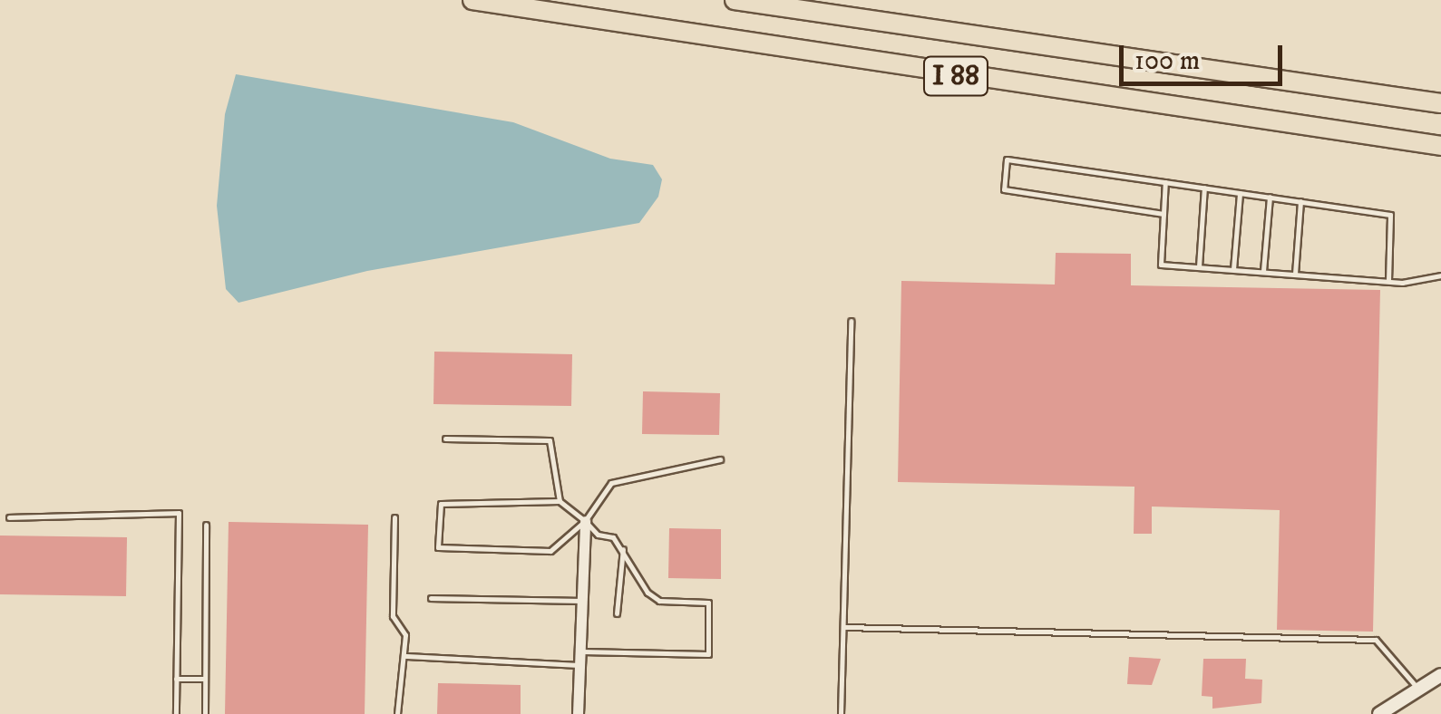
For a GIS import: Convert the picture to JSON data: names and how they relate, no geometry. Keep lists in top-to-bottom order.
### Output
{
  "streets": {
    "highway": ["I 88"]
  },
  "scale_bar": "100 m"
}
